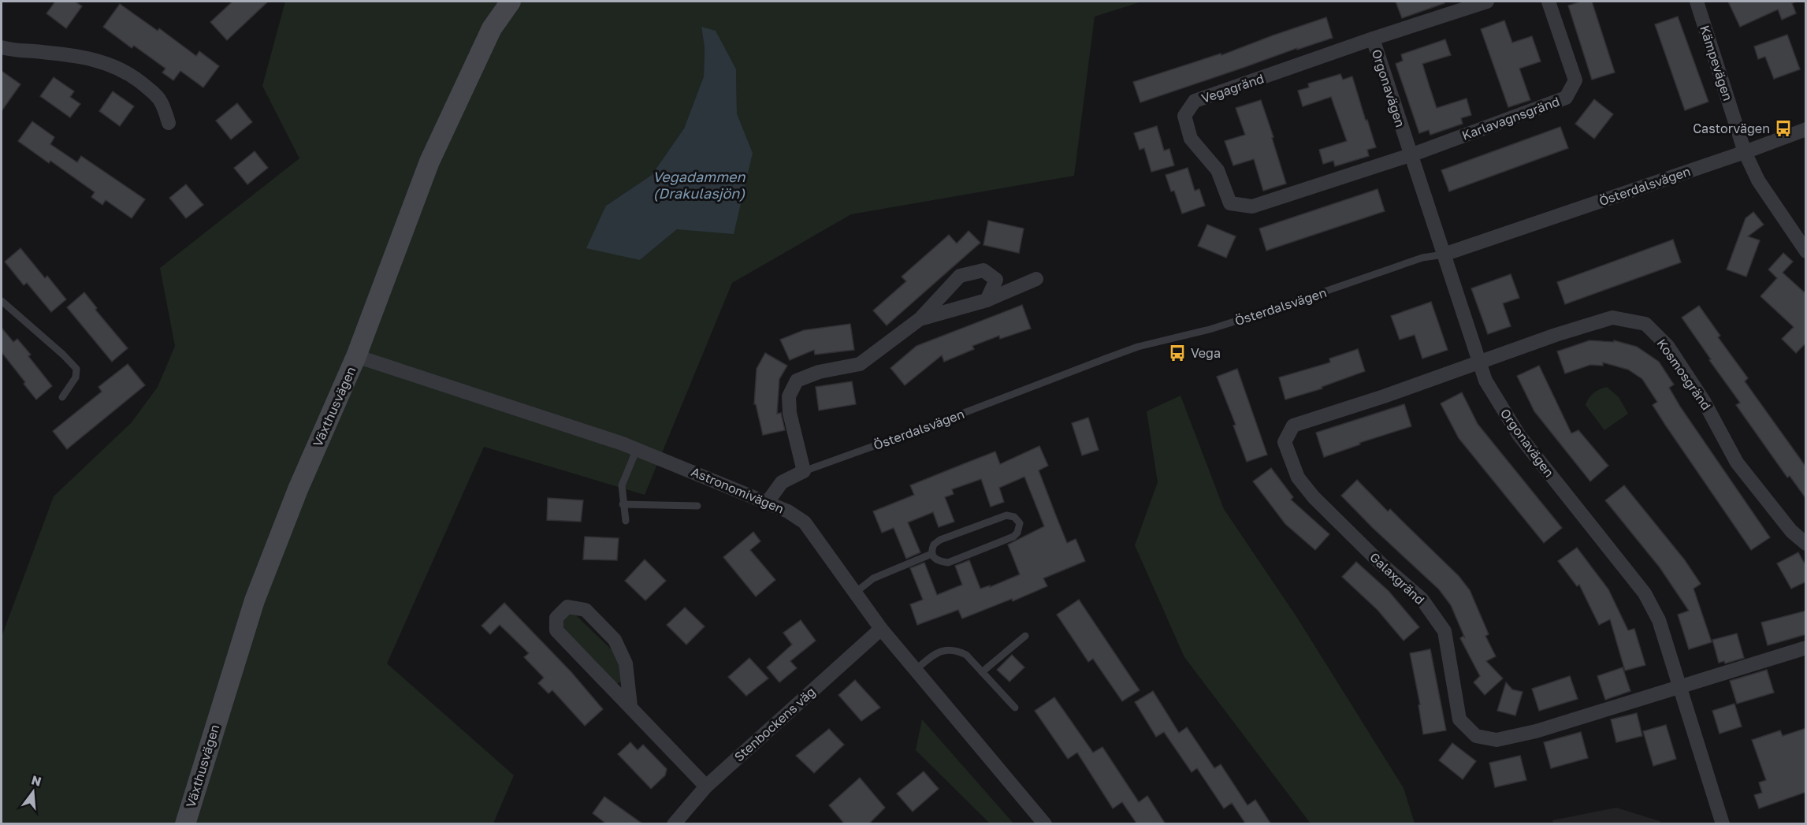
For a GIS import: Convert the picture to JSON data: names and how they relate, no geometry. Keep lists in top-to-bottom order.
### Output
{
  "streets": {
    "street": [
      "Kämpevägen",
      "Vegagränd",
      "Orgonavägen",
      "Karlavagnsgränd",
      "Österdalsvägen",
      "Kosmosgränd",
      "Växthusvägen",
      "Astronomivägen",
      "Galaxgränd",
      "Stenbockens väg"
    ]
  },
  "crossings": [
    ["Kämpevägen", "Österdalsvägen"],
    ["Vegagränd", "Orgonavägen"],
    ["Vegagränd", "Karlavagnsgränd"],
    ["Orgonavägen", "Karlavagnsgränd"],
    ["Orgonavägen", "Österdalsvägen"],
    ["Orgonavägen", "Kosmosgränd"],
    ["Orgonavägen", "Galaxgränd"],
    ["Österdalsvägen", "Astronomivägen"],
    ["Kosmosgränd", "Galaxgränd"],
    ["Växthusvägen", "Astronomivägen"],
    ["Astronomivägen", "Stenbockens väg"]
  ],
  "water": ["Vegadammen (Drakulasjön)"],
  "places": {
    "bus stop": ["Castorvägen", "Vega"]
  },
  "north": "top"
}
